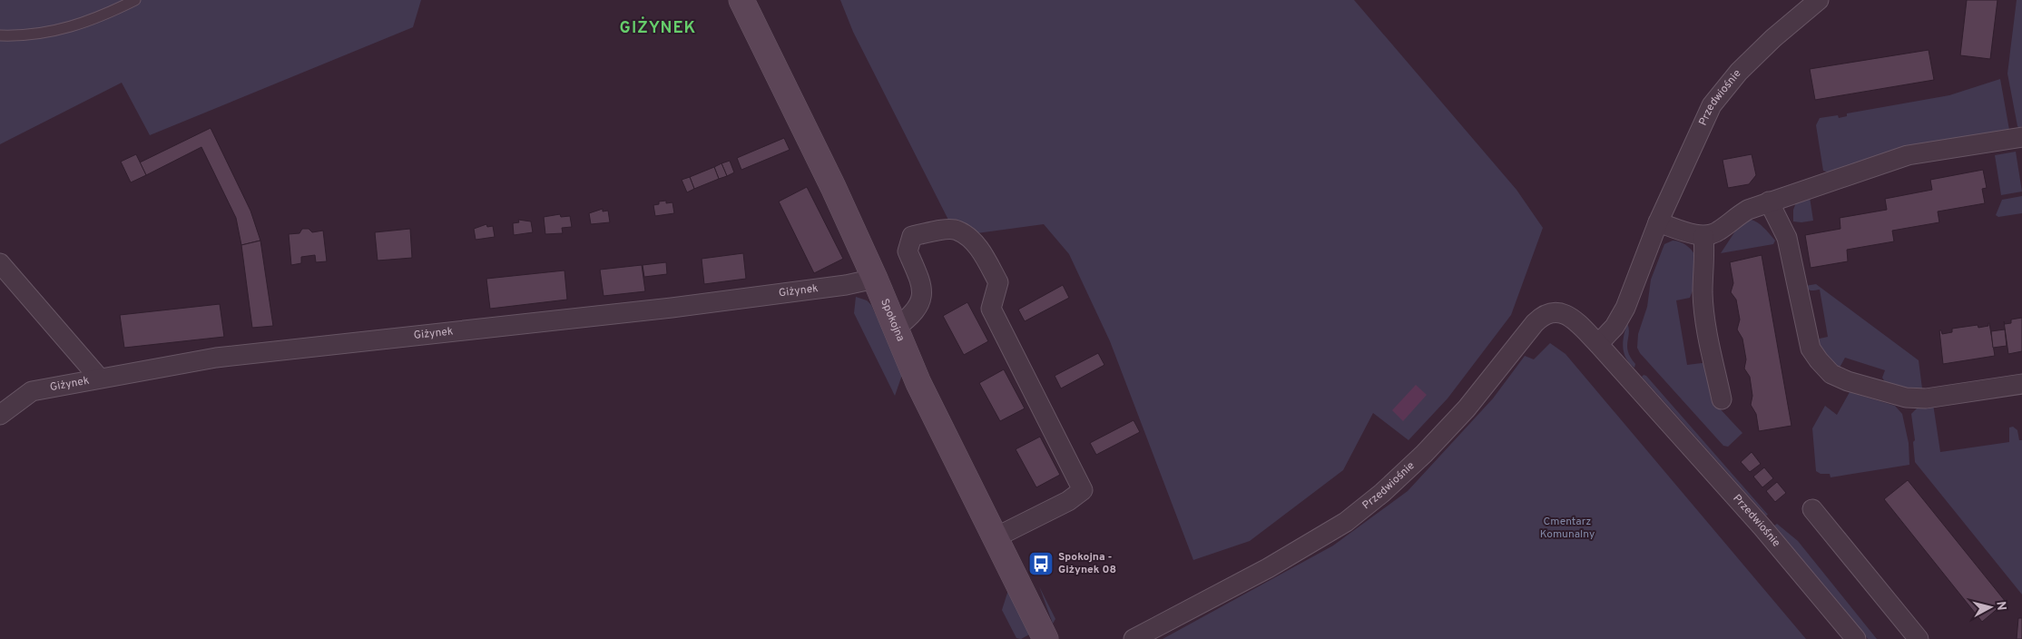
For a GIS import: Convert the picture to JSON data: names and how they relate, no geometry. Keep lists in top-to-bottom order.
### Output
{
  "streets": {
    "street": ["Przedwiośnie", "Giżynek", "Spokojna"]
  },
  "crossings": [
    ["Giżynek", "Spokojna"]
  ],
  "districts": ["GIŻYNEK"],
  "parks": ["Cmentarz Komunalny"],
  "places": {
    "bus stop": ["Spokojna - Giżynek 08"]
  },
  "north": "right"
}
